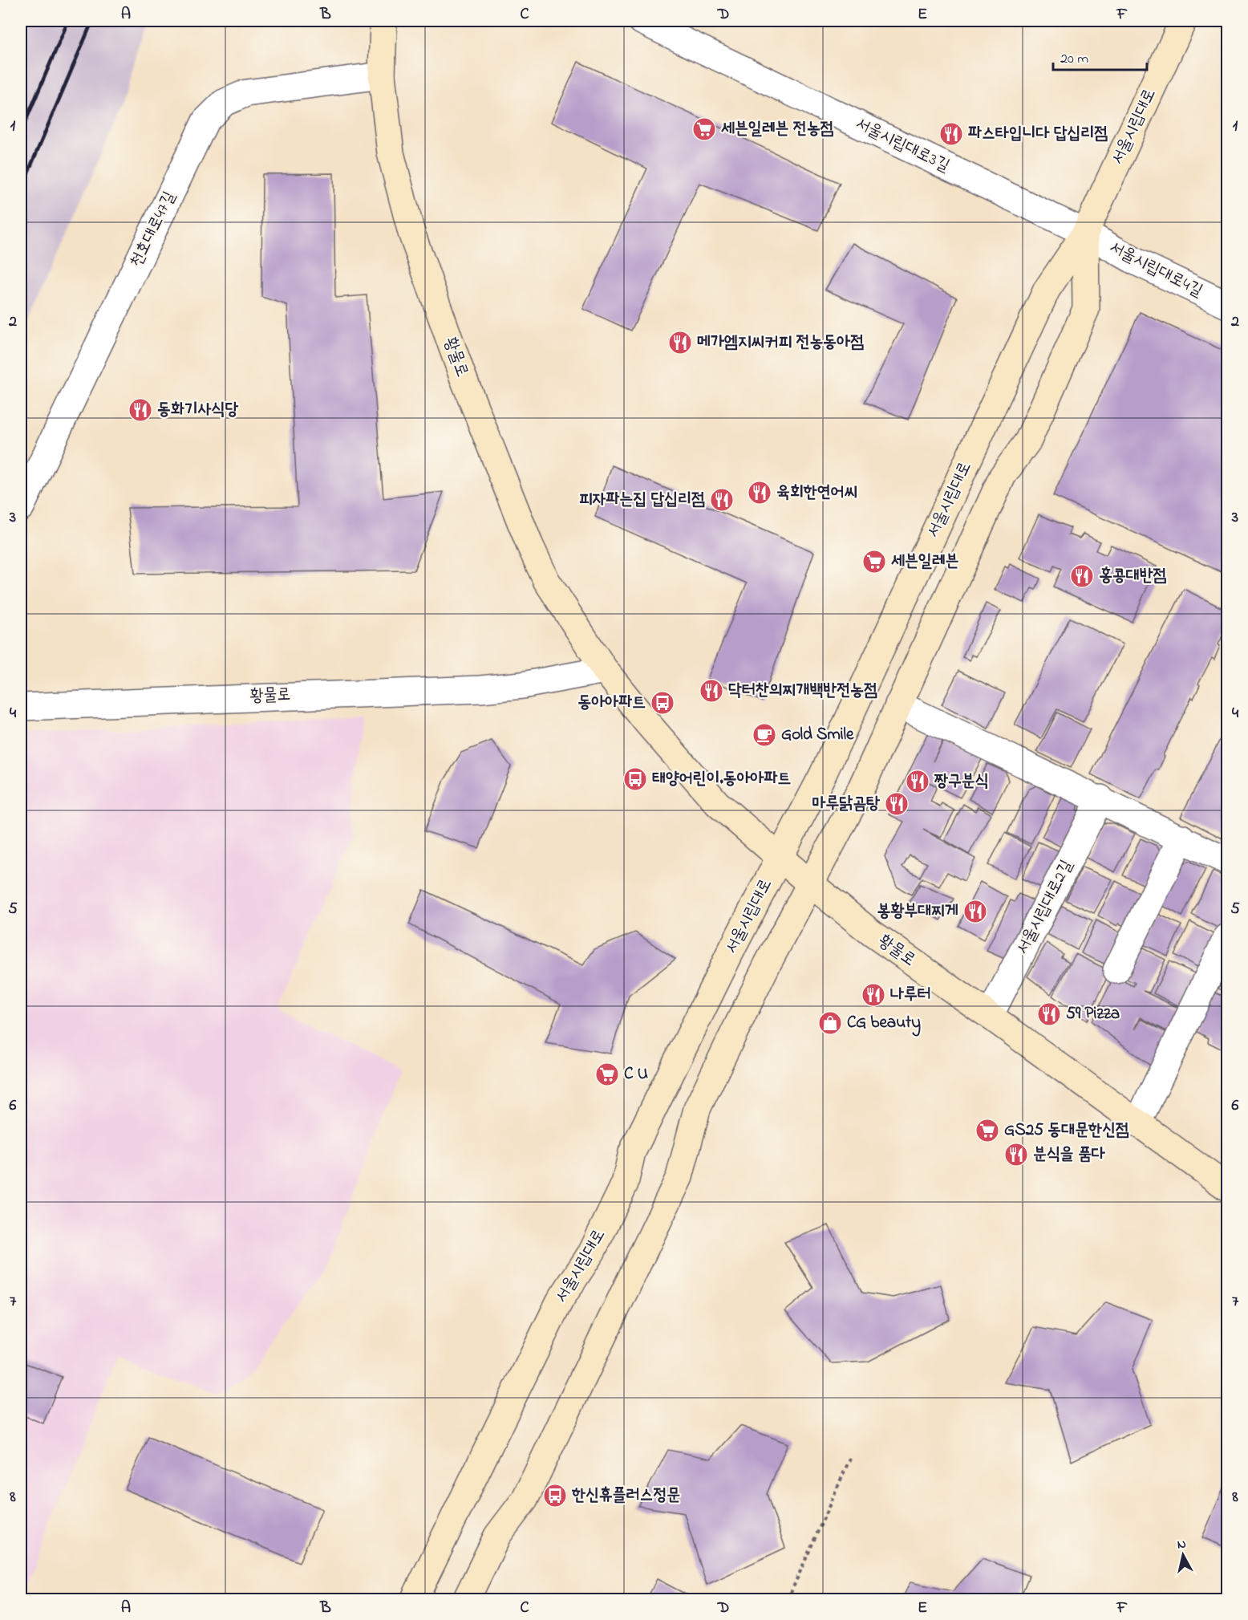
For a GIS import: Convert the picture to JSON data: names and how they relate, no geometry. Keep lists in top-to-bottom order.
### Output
{
  "streets": {
    "main road": ["서울시립대로", "황물로"],
    "street": [
      "서울시립대로3길",
      "천호대로47길",
      "서울시립대로4길",
      "서울시립대로2길"
    ]
  },
  "crossings": [
    ["서울시립대로", "서울시립대로3길"],
    ["서울시립대로", "서울시립대로4길"],
    ["서울시립대로", "황물로"],
    ["서울시립대로3길", "서울시립대로4길"],
    ["천호대로47길", "황물로"],
    ["황물로", "서울시립대로2길"]
  ],
  "places": {
    "supermarket": [
      "세븐일레븐 전농점",
      "세븐일레븐",
      "C U",
      "GS25 동대문한신점"
    ],
    "restaurant": [
      "파스타입니다 답십리점",
      "메가엠지씨커피 전농동아점",
      "동화기사식당",
      "육회한연어씨",
      "피자파는집 답십리점",
      "홍콩대반점",
      "닥터찬의찌개백반전농점",
      "짱구분식",
      "마루닭곰탕",
      "봉황부대찌게",
      "나루터",
      "59 Pizza",
      "분식을 품다"
    ],
    "bus stop": ["동아아파트", "태양어린이.동아아파트", "한신휴플러스정문"],
    "cafe": ["Gold Smile"],
    "shop": ["CG beauty"]
  },
  "scale_bar": "20 m",
  "north": "top",
  "grid": {
    "columns": [
      "A",
      "B",
      "C",
      "D",
      "E",
      "F"
    ],
    "rows": [
      "1",
      "2",
      "3",
      "4",
      "5",
      "6",
      "7",
      "8"
    ]
  }
}
